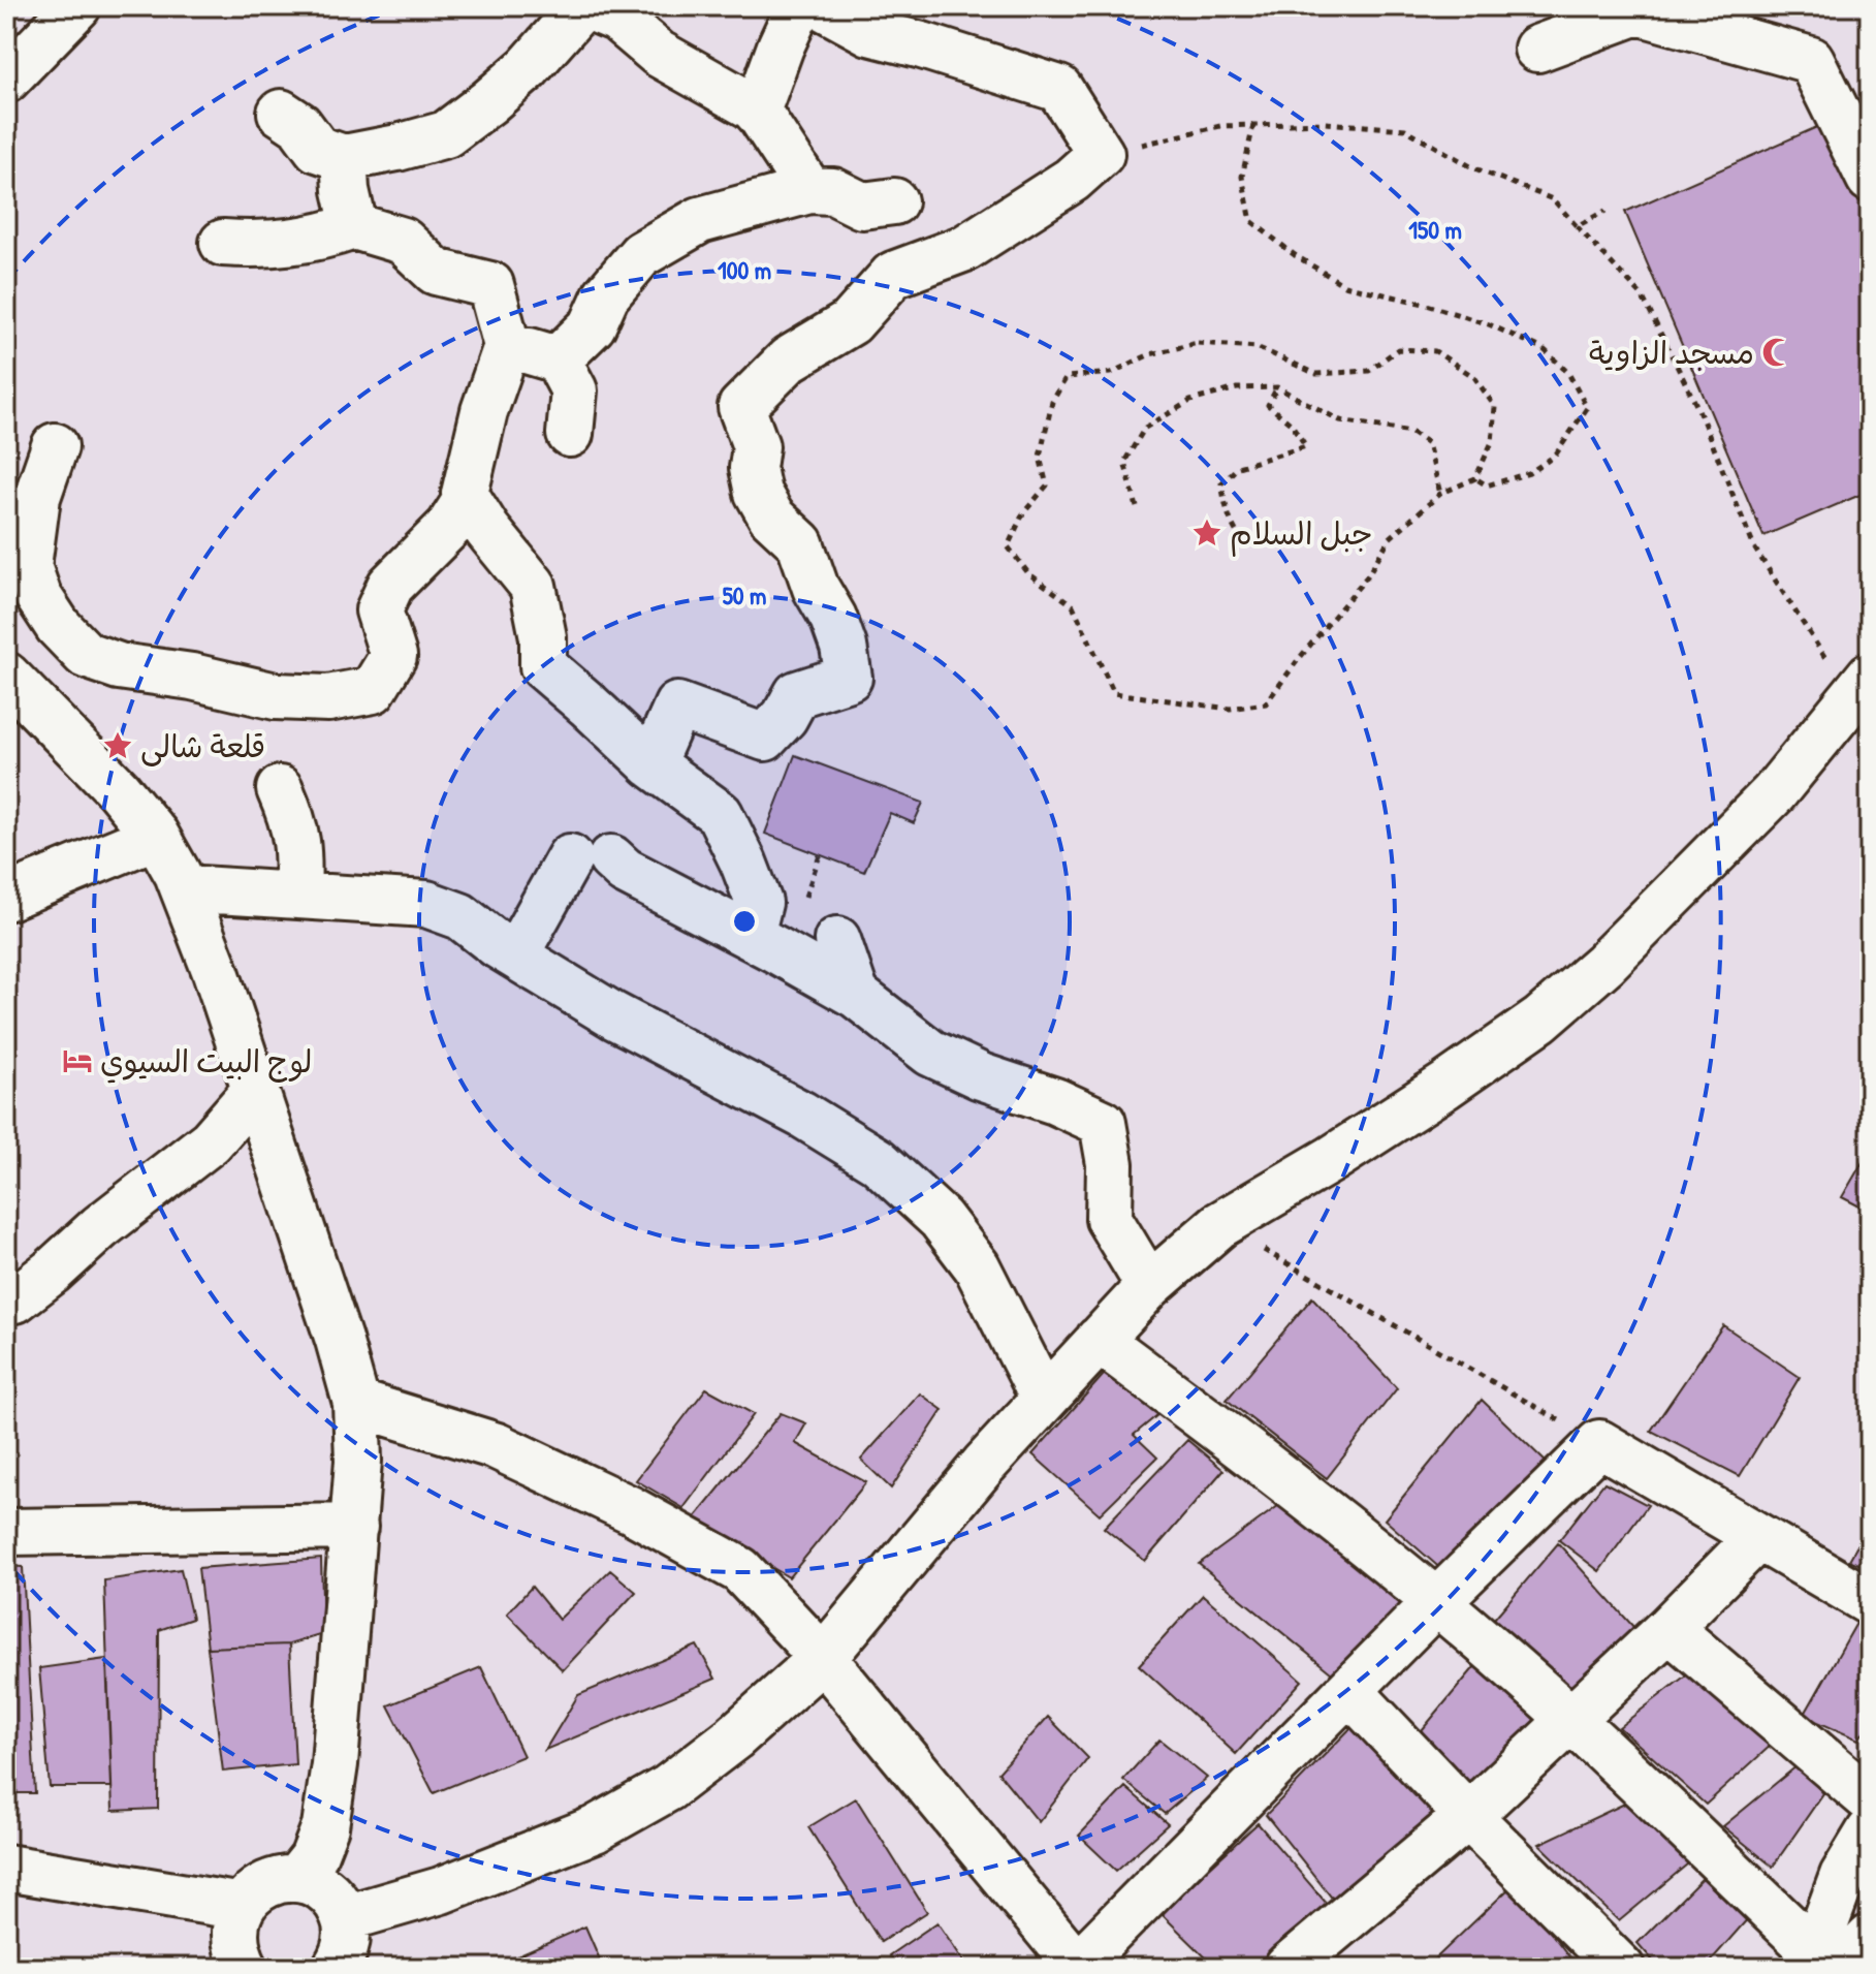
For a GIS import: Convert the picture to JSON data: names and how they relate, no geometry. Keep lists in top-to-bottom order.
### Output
{
  "places": {
    "mosque": ["مسجد الزاوية"],
    "place": ["جبل السلام", "قلعة شالى"],
    "hotel": ["لوج البيت السيوي"]
  },
  "rings": ["150 m", "100 m", "50 m"]
}
